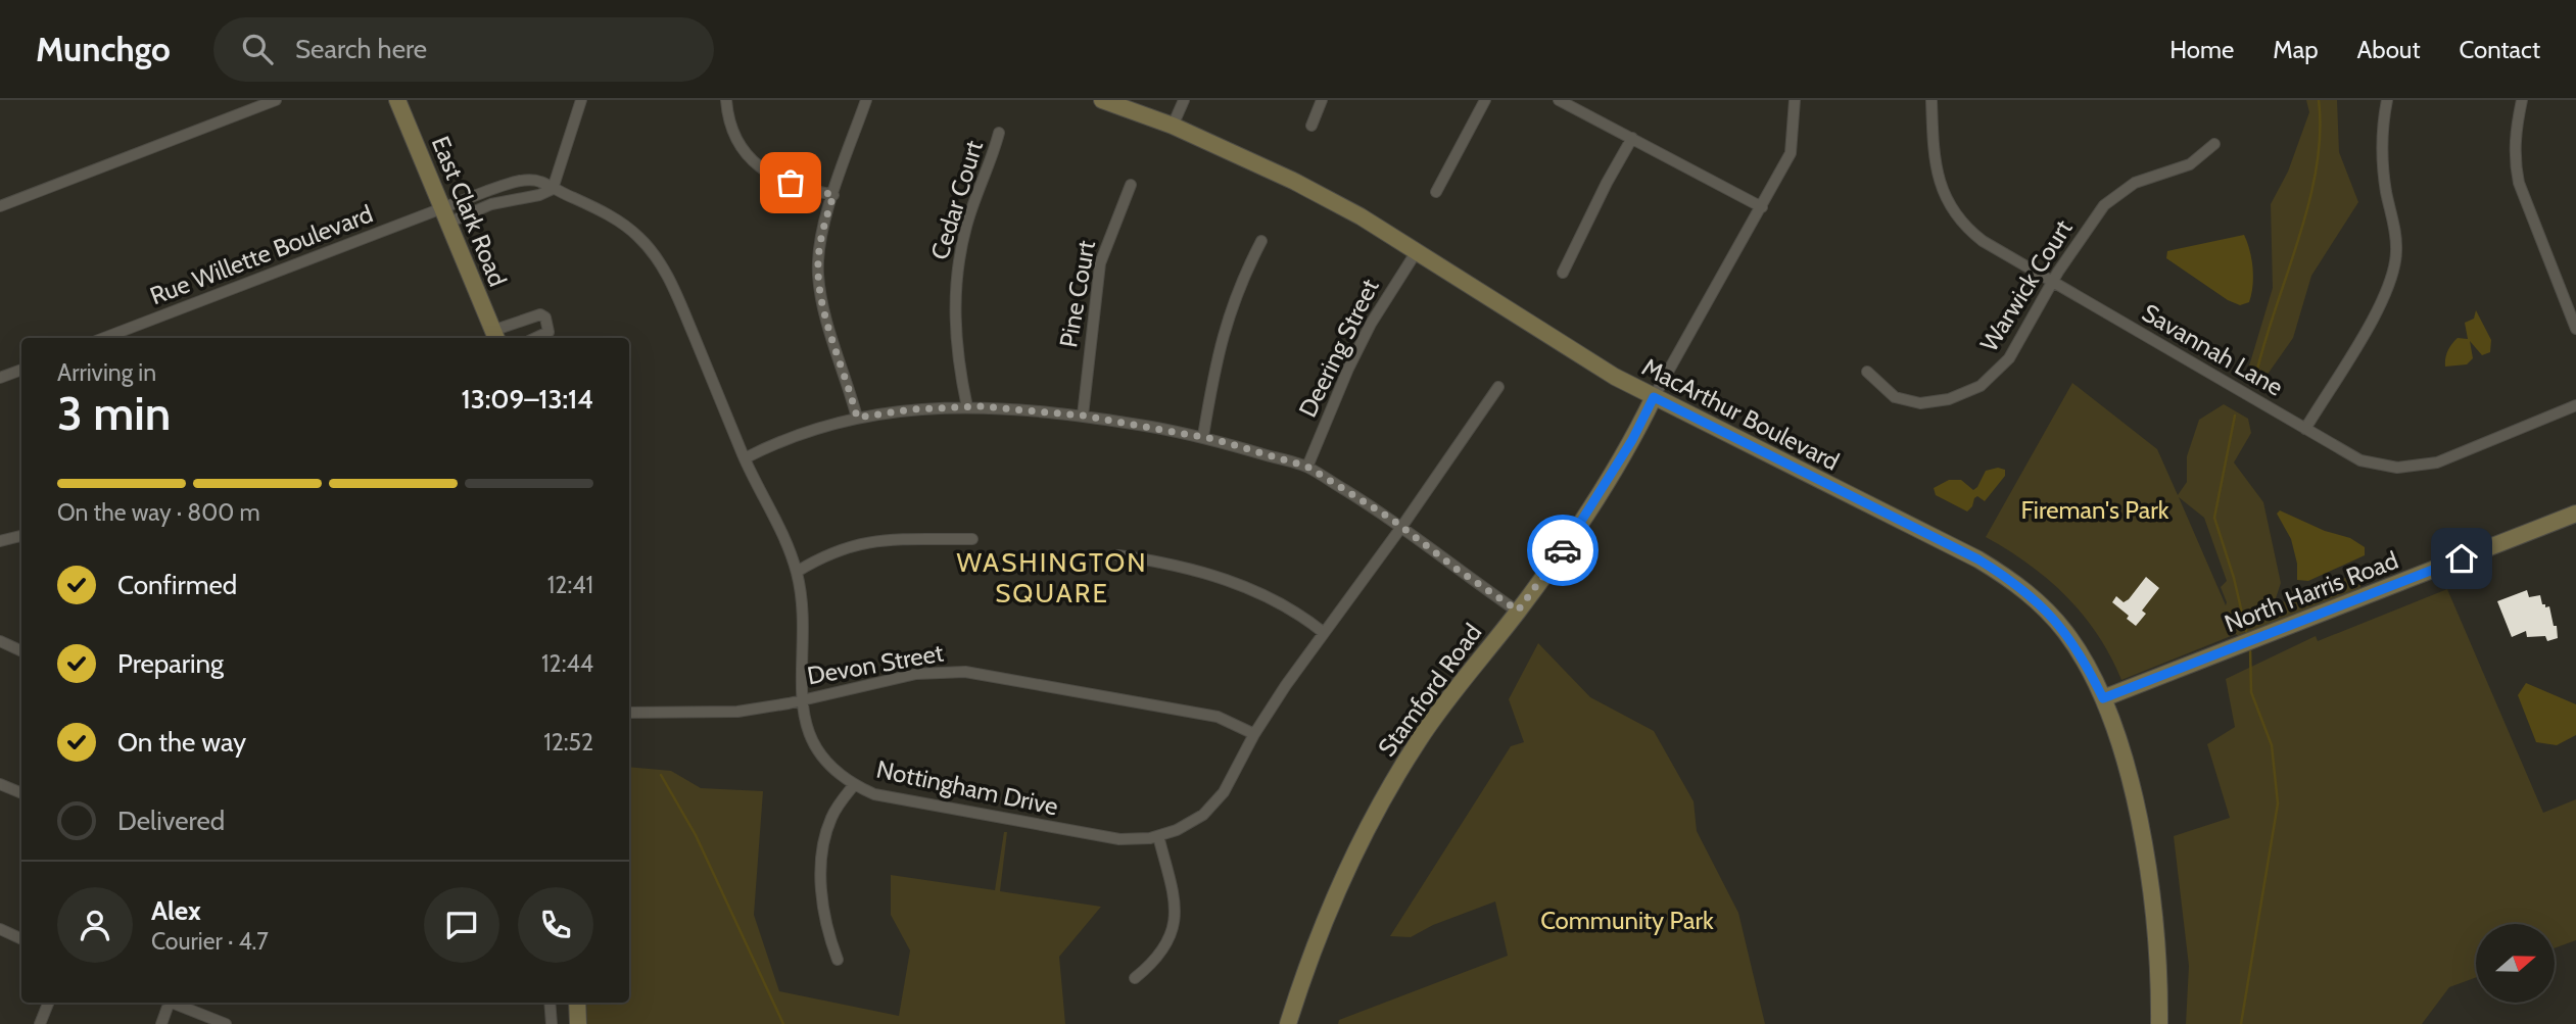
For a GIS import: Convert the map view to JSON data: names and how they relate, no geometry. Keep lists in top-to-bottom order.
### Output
{
  "streets": {
    "street": [
      "Cedar Court",
      "East Clark Road",
      "Rue Willette Boulevard",
      "Warwick Court",
      "Pine Court",
      "Deering Street",
      "Savannah Lane",
      "MacArthur Boulevard",
      "North Harris Road",
      "Devon Street",
      "Stamford Road",
      "Nottingham Drive"
    ]
  },
  "crossings": [
    ["East Clark Road", "Rue Willette Boulevard"],
    ["East Clark Road", "Nottingham Drive"],
    ["Rue Willette Boulevard", "Nottingham Drive"],
    ["Warwick Court", "Savannah Lane"],
    ["Deering Street", "MacArthur Boulevard"],
    ["MacArthur Boulevard", "North Harris Road"],
    ["MacArthur Boulevard", "Stamford Road"],
    ["Devon Street", "Nottingham Drive"]
  ],
  "districts": ["WASHINGTON SQUARE"],
  "parks": ["Fireman's Park", "Community Park"],
  "north": "right",
  "page": {
    "header": "Munchgo",
    "search": "Search here",
    "nav": [
      "Home",
      "Map",
      "About",
      "Contact"
    ],
    "heading": ["3 min", "Arriving in", "13:09–13:14"],
    "panel": ["Alex", "Courier · 4.7"],
    "bar": "On the way · 800 m",
    "list": [
      ["Confirmed", "12:41"],
      ["Preparing", "12:44"],
      ["On the way", "12:52"],
      "Delivered"
    ]
  }
}
